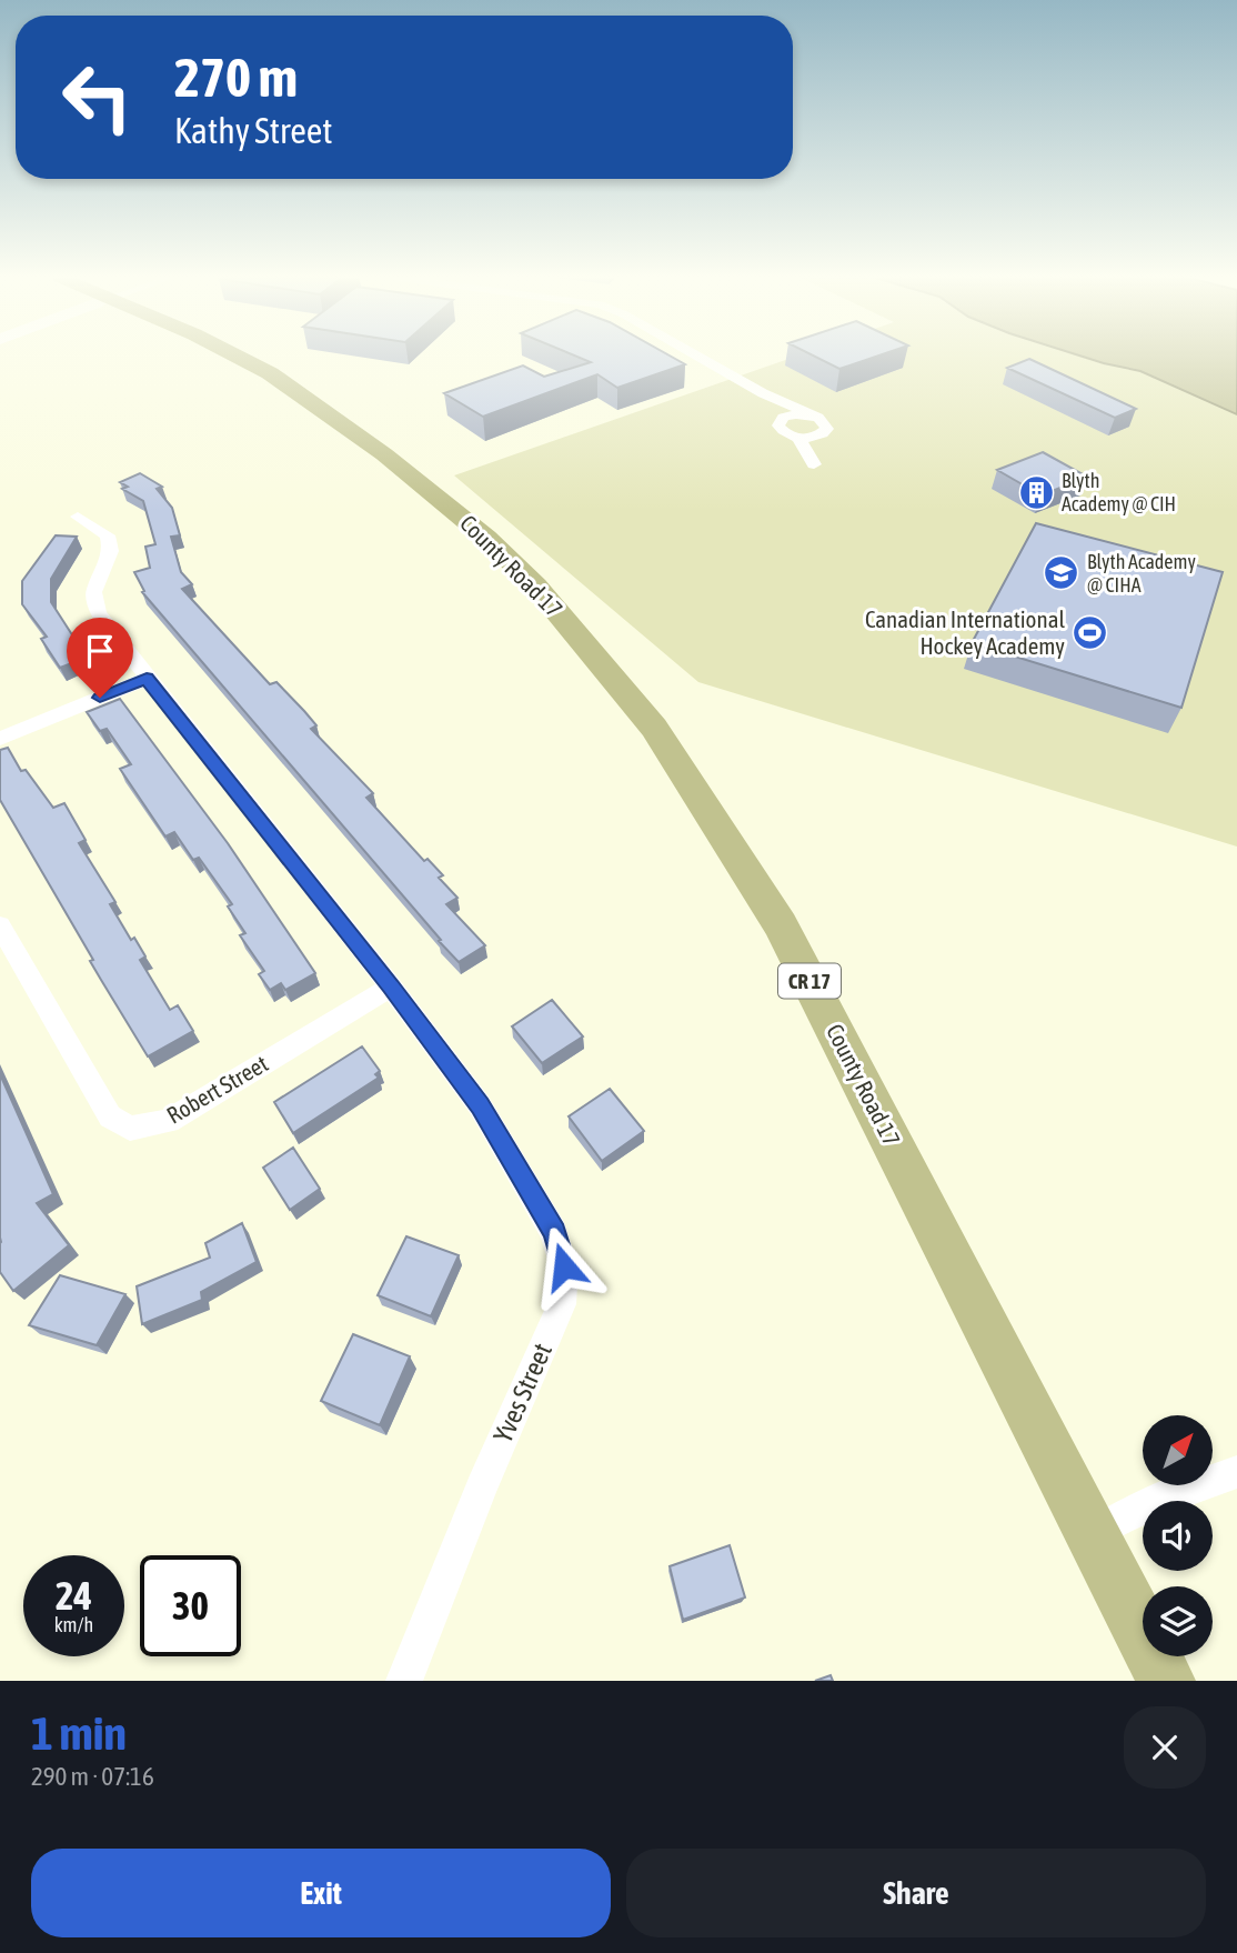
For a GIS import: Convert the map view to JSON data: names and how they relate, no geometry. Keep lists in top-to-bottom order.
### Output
{
  "streets": {
    "main road": ["County Road 17", "CR 17"],
    "street": ["Robert Street", "Yves Street"]
  },
  "crossings": [
    ["Robert Street", "Yves Street"]
  ],
  "places": {
    "building": ["Blyth Academy @ CIH"],
    "school or university": ["Blyth Academy @ CIHA"],
    "sports": ["Canadian International Hockey Academy"]
  },
  "north": "top right",
  "page": {
    "turn": ["270 m", "Kathy Street"],
    "speed": "24 km/h",
    "limit": "30",
    "heading": ["1 min", "290 m · 07:16"],
    "buttons": ["Exit", "Share"]
  }
}
